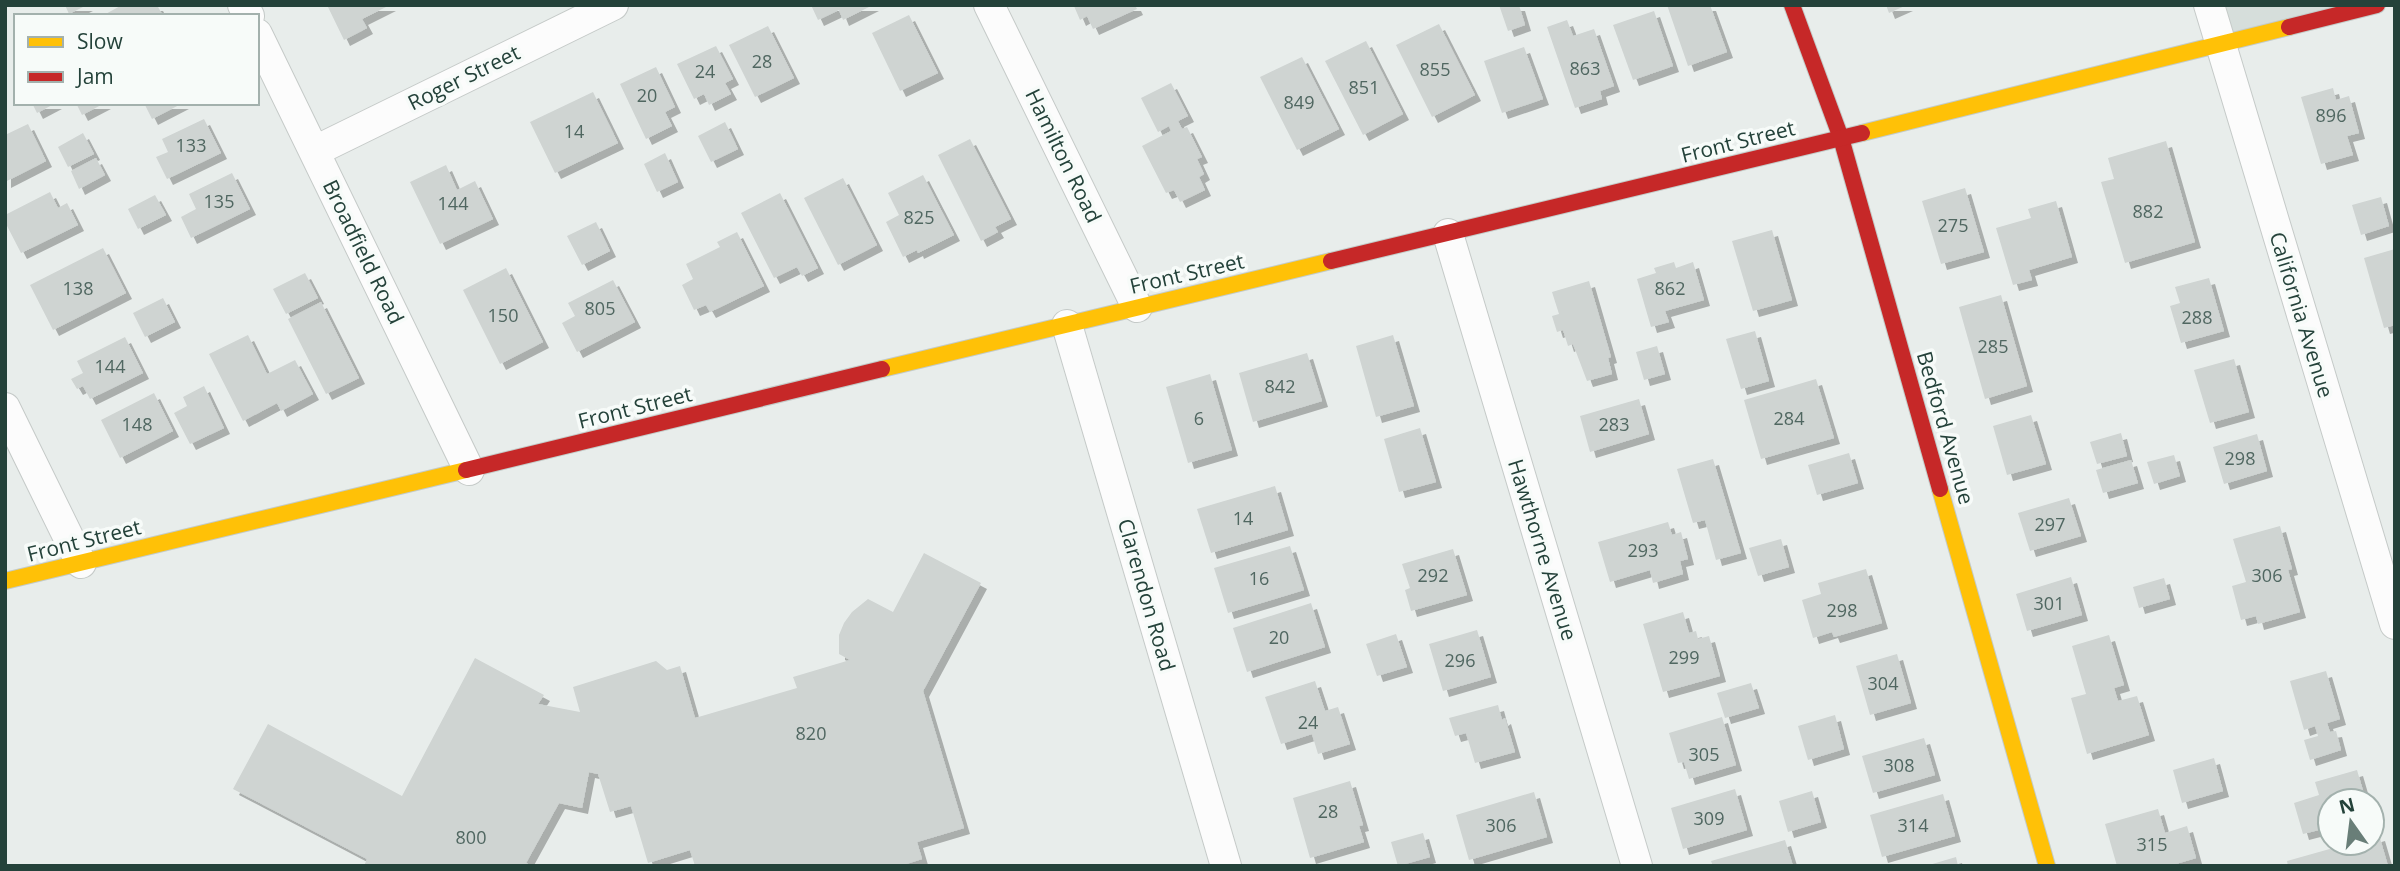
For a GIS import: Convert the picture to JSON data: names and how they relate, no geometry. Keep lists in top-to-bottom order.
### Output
{
  "streets": {
    "main road": ["Front Street", "Bedford Avenue"],
    "street": [
      "Roger Street",
      "Hamilton Road",
      "Broadfield Road",
      "California Avenue",
      "Hawthorne Avenue",
      "Clarendon Road"
    ]
  },
  "crossings": [
    ["Roger Street", "Broadfield Road"],
    ["Front Street", "Hamilton Road"],
    ["Front Street", "Broadfield Road"],
    ["Front Street", "California Avenue"],
    ["Front Street", "Bedford Avenue"],
    ["Front Street", "Hawthorne Avenue"],
    ["Front Street", "Clarendon Road"]
  ],
  "house_numbers": [
    "28",
    "863",
    "855",
    "24",
    "851",
    "20",
    "849",
    "896",
    "14",
    "133",
    "135",
    "144",
    "882",
    "825",
    "275",
    "138",
    "862",
    "805",
    "150",
    "288",
    "285",
    "144",
    "842",
    "6",
    "284",
    "148",
    "283",
    "298",
    "14",
    "297",
    "293",
    "292",
    "306",
    "16",
    "301",
    "298",
    "20",
    "299",
    "296",
    "304",
    "24",
    "820",
    "305",
    "308",
    "28",
    "309",
    "306",
    "314",
    "800",
    "315"
  ],
  "legend": ["Slow", "Jam"],
  "north": "top"
}
